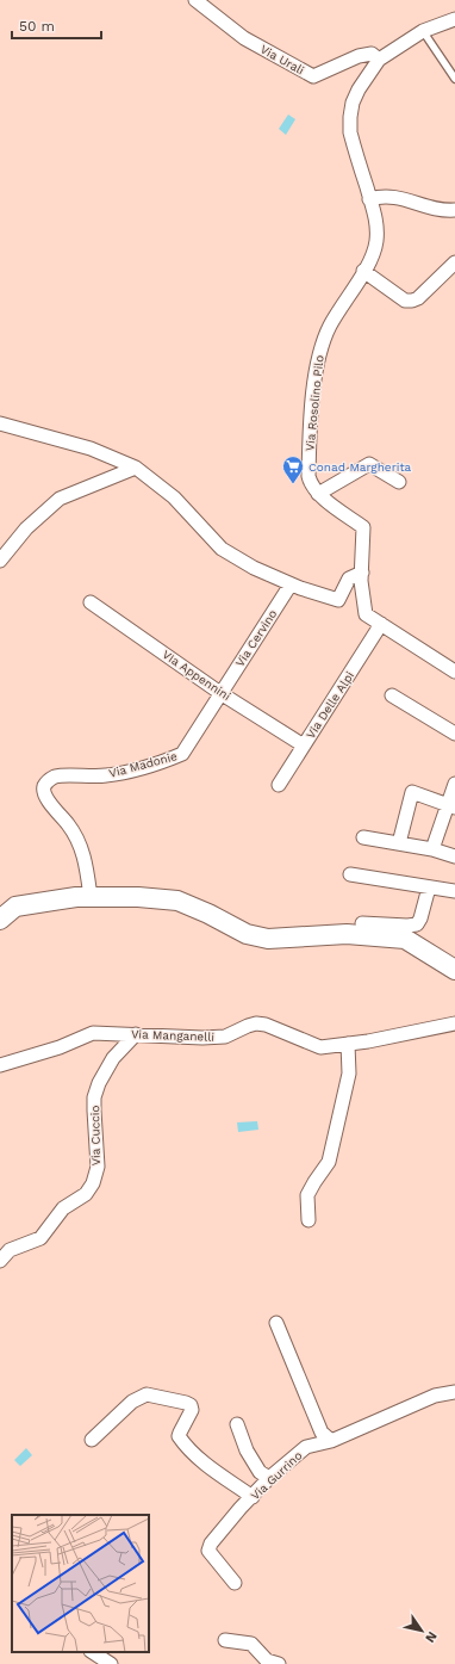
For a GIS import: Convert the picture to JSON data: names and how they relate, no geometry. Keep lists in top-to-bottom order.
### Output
{
  "streets": {
    "street": [
      "Via Urali",
      "Via Rosolino Pilo",
      "Via Cervino",
      "VIa Appennini",
      "Via Delle Alpi",
      "Via Madonie",
      "Via Manganelli",
      "Via Cuccio",
      "Via Gurrino"
    ]
  },
  "crossings": [
    ["Via Urali", "Via Rosolino Pilo"],
    ["Via Cervino", "VIa Appennini"],
    ["Via Cervino", "Via Madonie"],
    ["VIa Appennini", "Via Delle Alpi"],
    ["VIa Appennini", "Via Madonie"],
    ["Via Manganelli", "Via Cuccio"]
  ],
  "places": {
    "supermarket": ["Conad Margherita"]
  },
  "scale_bar": "50 m",
  "north": "bottom right"
}
